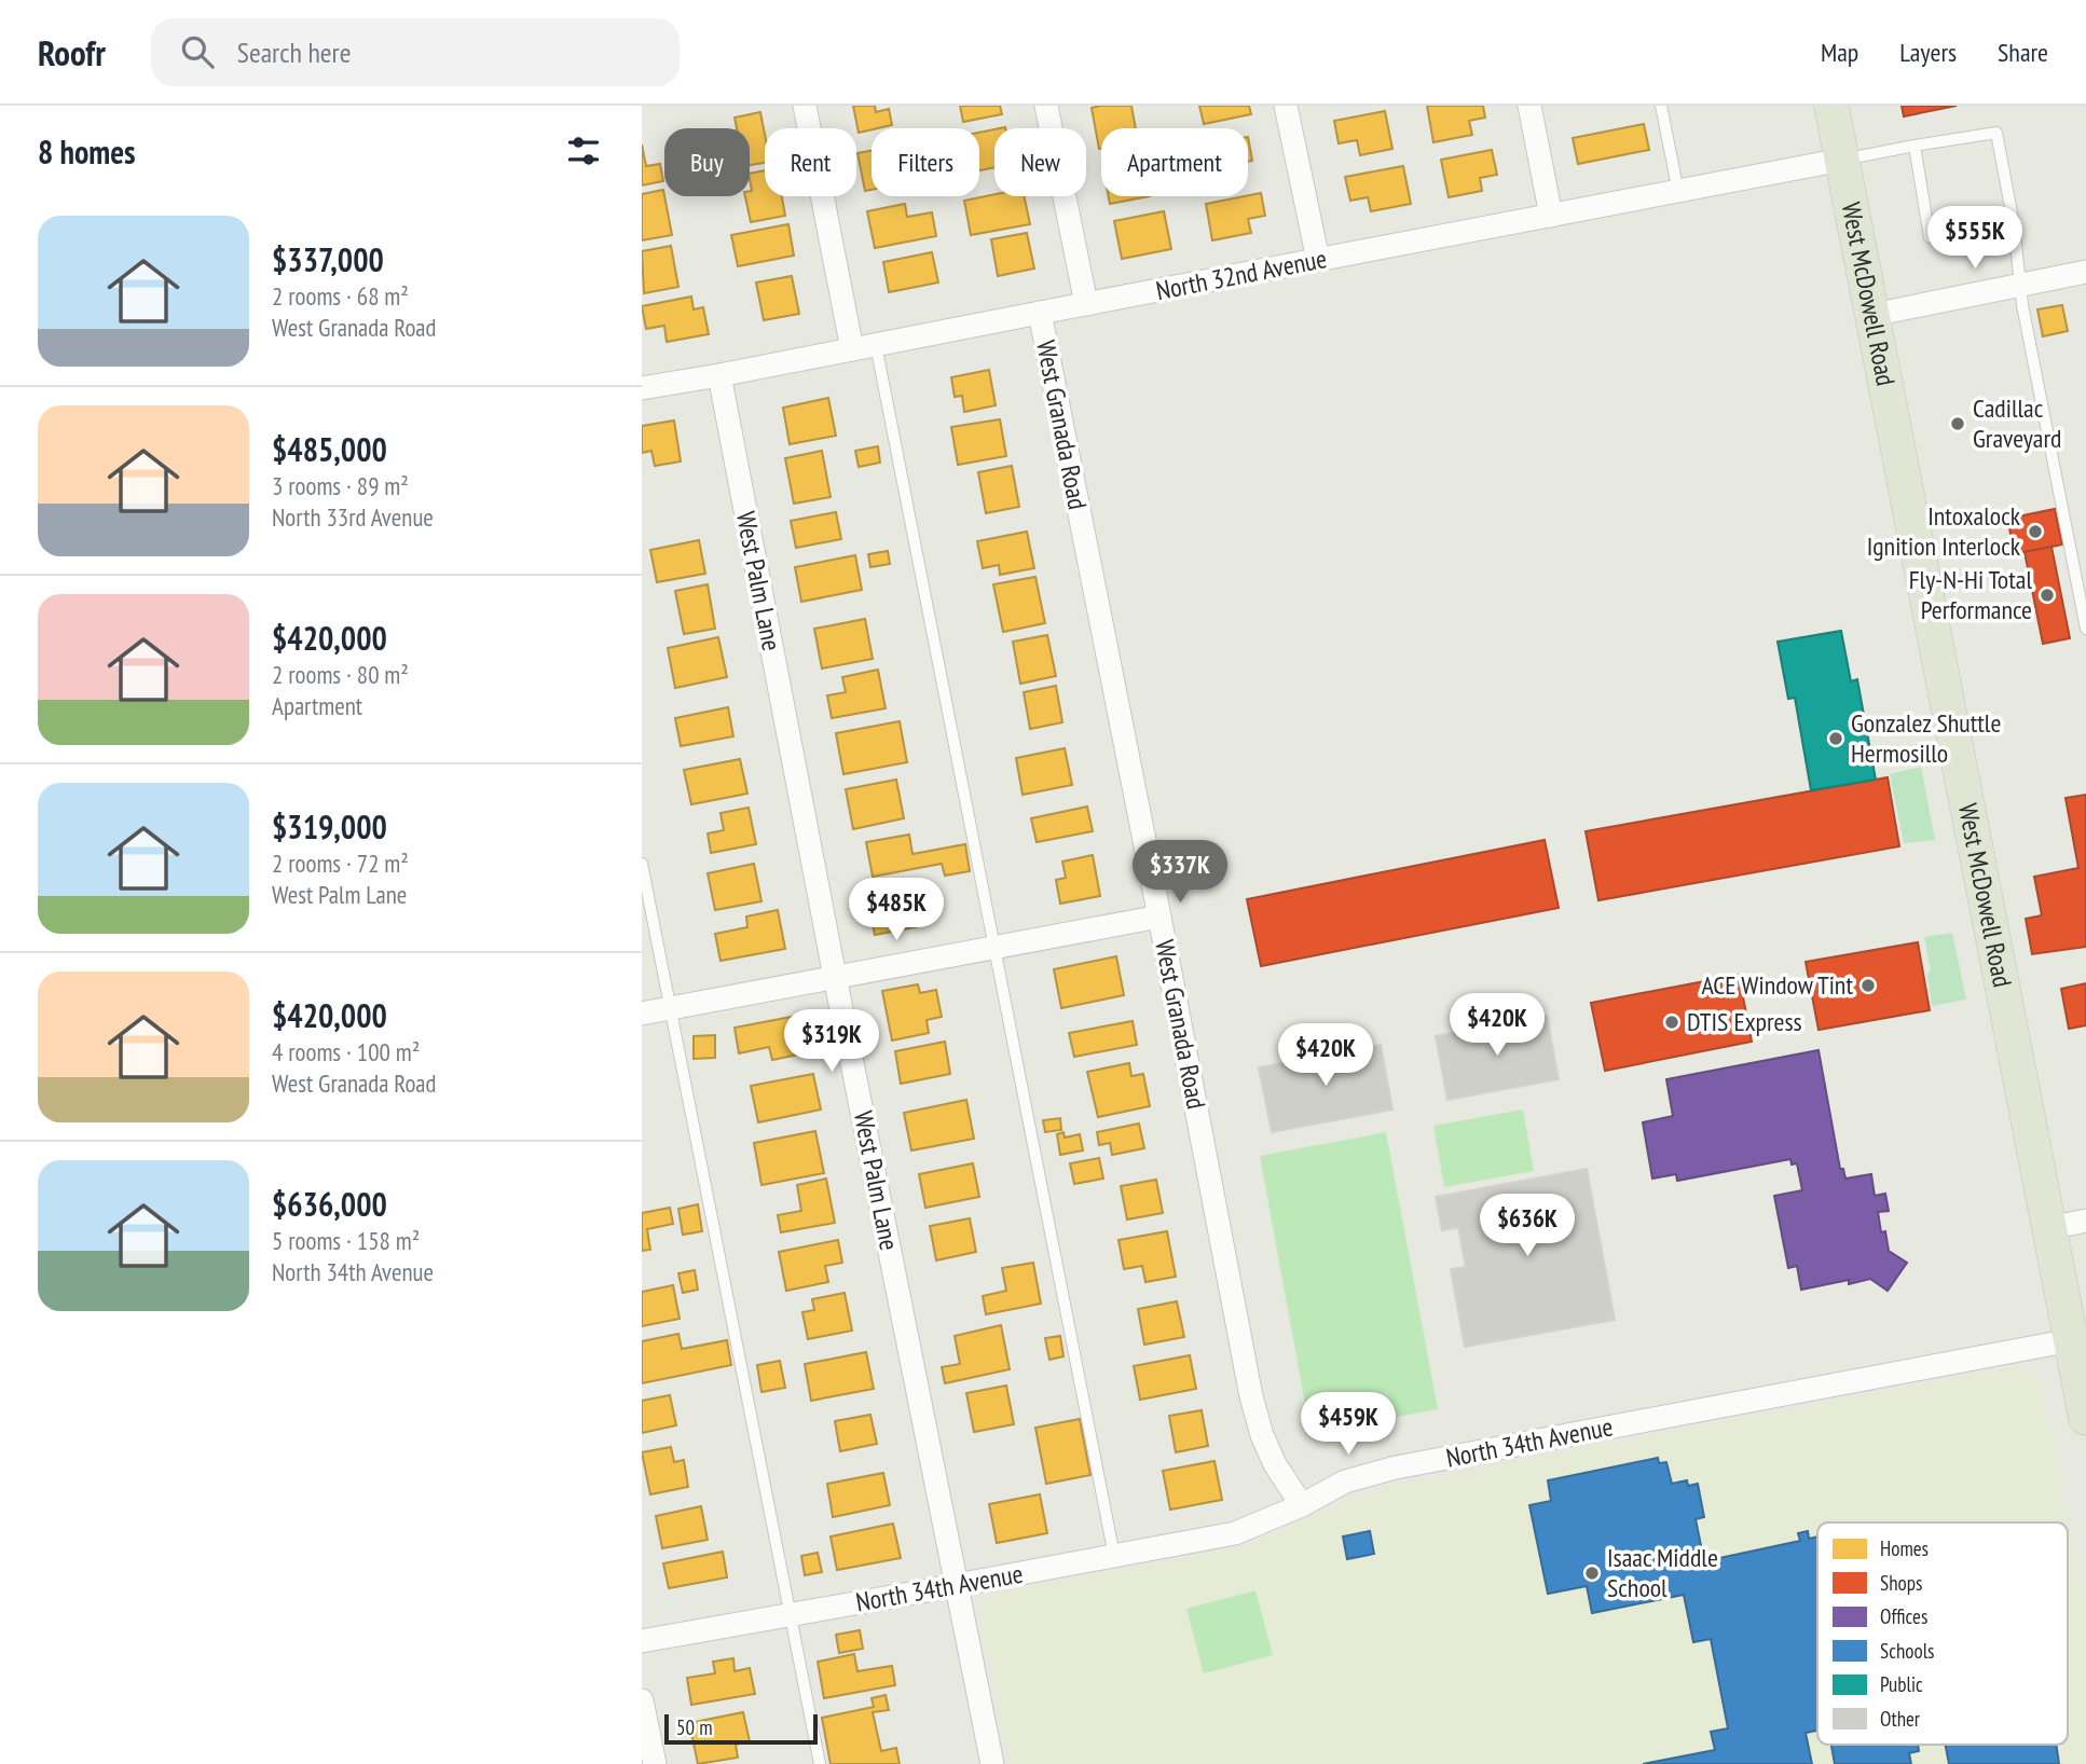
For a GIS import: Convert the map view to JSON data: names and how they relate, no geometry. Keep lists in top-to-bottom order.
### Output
{
  "streets": {
    "main road": ["West McDowell Road"],
    "street": [
      "North 32nd Avenue",
      "West Granada Road",
      "West Palm Lane",
      "North 34th Avenue"
    ]
  },
  "crossings": [
    ["North 32nd Avenue", "West McDowell Road"],
    ["North 32nd Avenue", "West Granada Road"],
    ["North 32nd Avenue", "West Palm Lane"],
    ["West McDowell Road", "North 34th Avenue"],
    ["West Granada Road", "North 34th Avenue"],
    ["West Palm Lane", "North 34th Avenue"]
  ],
  "places": [
    "Cadillac Graveyard",
    "Intoxalock Ignition Interlock",
    "Fly-N-Hi Total Performance",
    "Gonzalez Shuttle Hermosillo",
    "ACE Window Tint",
    "DTIS Express",
    "Isaac Middle School"
  ],
  "legend": [
    "Homes",
    "Shops",
    "Offices",
    "Schools",
    "Public",
    "Other"
  ],
  "scale_bar": "50 m",
  "page": {
    "header": "Roofr",
    "search": "Search here",
    "nav": ["Map", "Layers", "Share"],
    "heading": "8 homes",
    "chip": [
      "Buy",
      "Rent",
      "Filters",
      "New",
      "Apartment"
    ],
    "list": [
      {
        "name": "$337,000",
        "note": "2 rooms · 68 m² · West Granada Road"
      },
      {
        "name": "$485,000",
        "note": "3 rooms · 89 m² · North 33rd Avenue"
      },
      {
        "name": "$420,000",
        "note": "2 rooms · 80 m² · Apartment"
      },
      {
        "name": "$319,000",
        "note": "2 rooms · 72 m² · West Palm Lane"
      },
      {
        "name": "$420,000",
        "note": "4 rooms · 100 m² · West Granada Road"
      },
      {
        "name": "$636,000",
        "note": "5 rooms · 158 m² · North 34th Avenue"
      }
    ],
    "price": [
      "$555K",
      "$337K",
      "$485K",
      "$420K",
      "$319K",
      "$420K",
      "$636K",
      "$459K"
    ],
    "scale": "50 m"
  }
}
